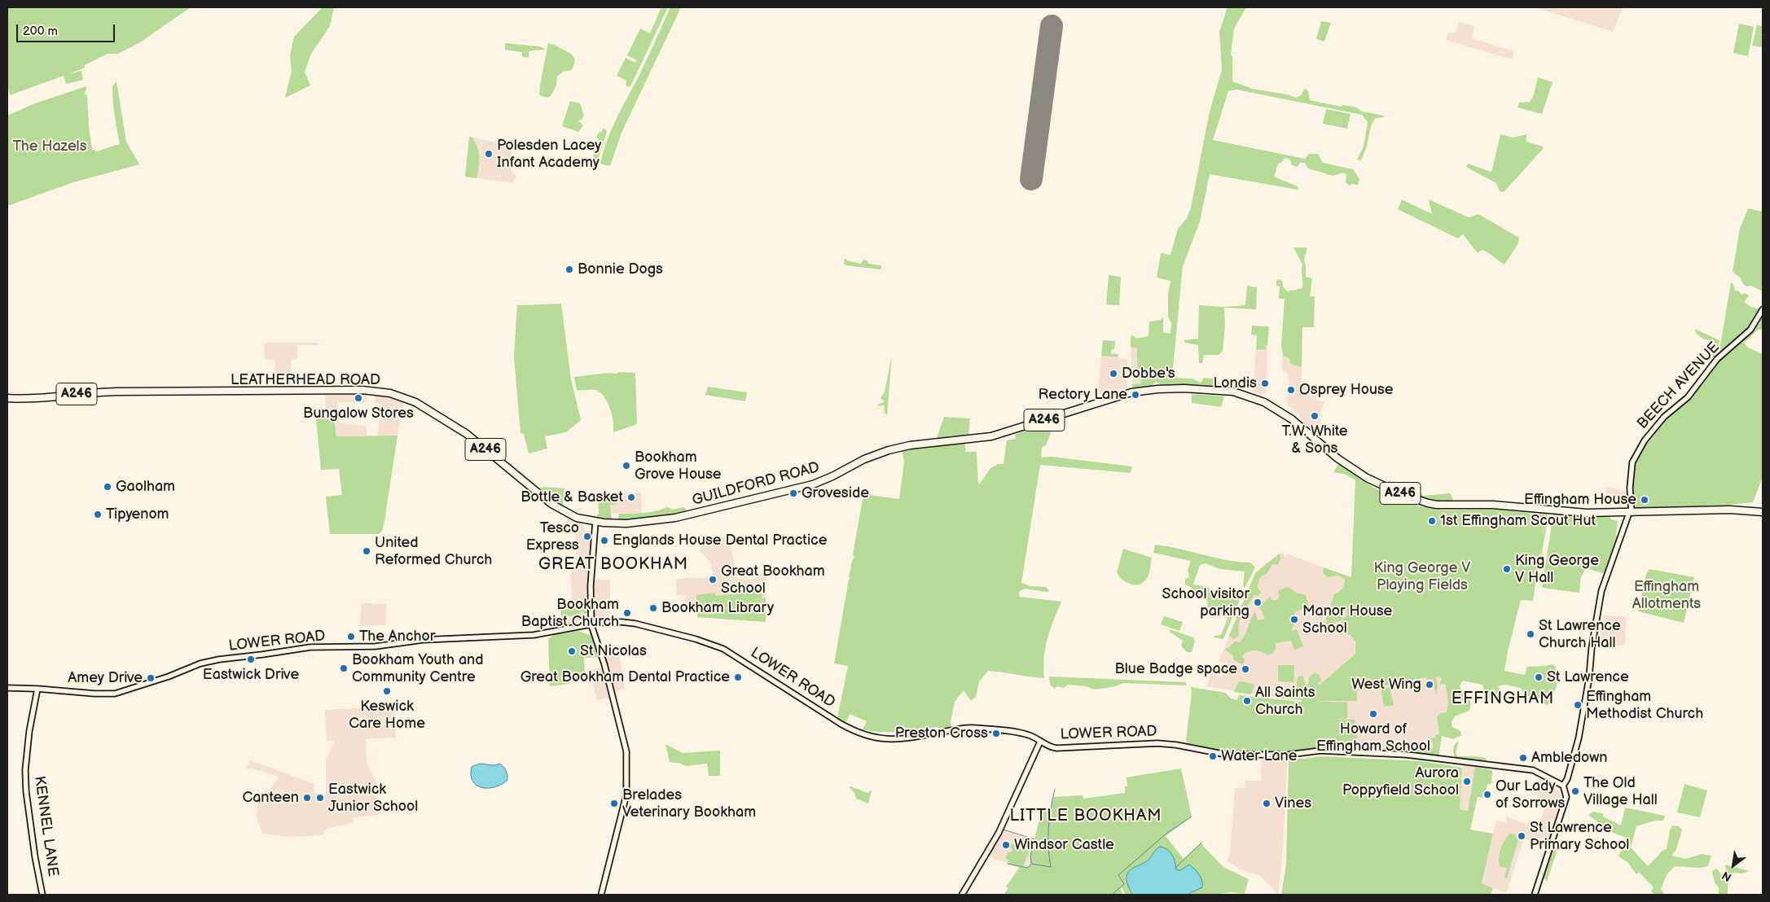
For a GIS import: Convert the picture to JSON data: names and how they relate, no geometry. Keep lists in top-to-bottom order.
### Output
{
  "streets": {
    "main road": ["LEATHERHEAD ROAD", "A246", "GUILDFORD ROAD"],
    "street": ["BEECH AVENUE", "LOWER ROAD", "KENNEL LANE"]
  },
  "crossings": [
    ["LEATHERHEAD ROAD", "GUILDFORD ROAD"],
    ["BEECH AVENUE", "GUILDFORD ROAD"],
    ["BEECH AVENUE", "LOWER ROAD"],
    ["LOWER ROAD", "KENNEL LANE"]
  ],
  "districts": ["GREAT BOOKHAM", "EFFINGHAM", "LITTLE BOOKHAM"],
  "parks": ["The Hazels", "King George V Playing Fields", "Effingham Allotments"],
  "places": [
    "Polesden Lacey Infant Academy",
    "Bonnie Dogs",
    "Dobbe's",
    "Londis",
    "Osprey House",
    "Rectory Lane",
    "Bungalow Stores",
    "T.W. White & Sons",
    "Bookham Grove House",
    "Gaolham",
    "Groveside",
    "Bottle & Basket",
    "Effingham House",
    "Tipyenom",
    "1st Effingham Scout Hut",
    "Tesco Express",
    "Englands House Dental Practice",
    "United Reformed Church",
    "King George V Hall",
    "Great Bookham School",
    "School visitor parking",
    "Bookham Library",
    "Bookham Baptist Church",
    "Manor House School",
    "St Lawrence Church Hall",
    "The Anchor",
    "St Nicolas",
    "Eastwick Drive",
    "Bookham Youth and Community Centre",
    "Blue Badge space",
    "Great Bookham Dental Practice",
    "St Lawrence",
    "Amey Drive",
    "West Wing",
    "Keswick Care Home",
    "All Saints Church",
    "Effingham Methodist Church",
    "Howard of Effingham School",
    "Preston Cross",
    "Water Lane",
    "Ambledown",
    "Aurora Poppyfield School",
    "The Old Village Hall",
    "Our Lady of Sorrows",
    "Canteen",
    "Eastwick Junior School",
    "Brelades Veterinary Bookham",
    "Vines",
    "St Lawrence Primary School",
    "Windsor Castle"
  ],
  "scale_bar": "200 m",
  "north": "bottom left"
}
